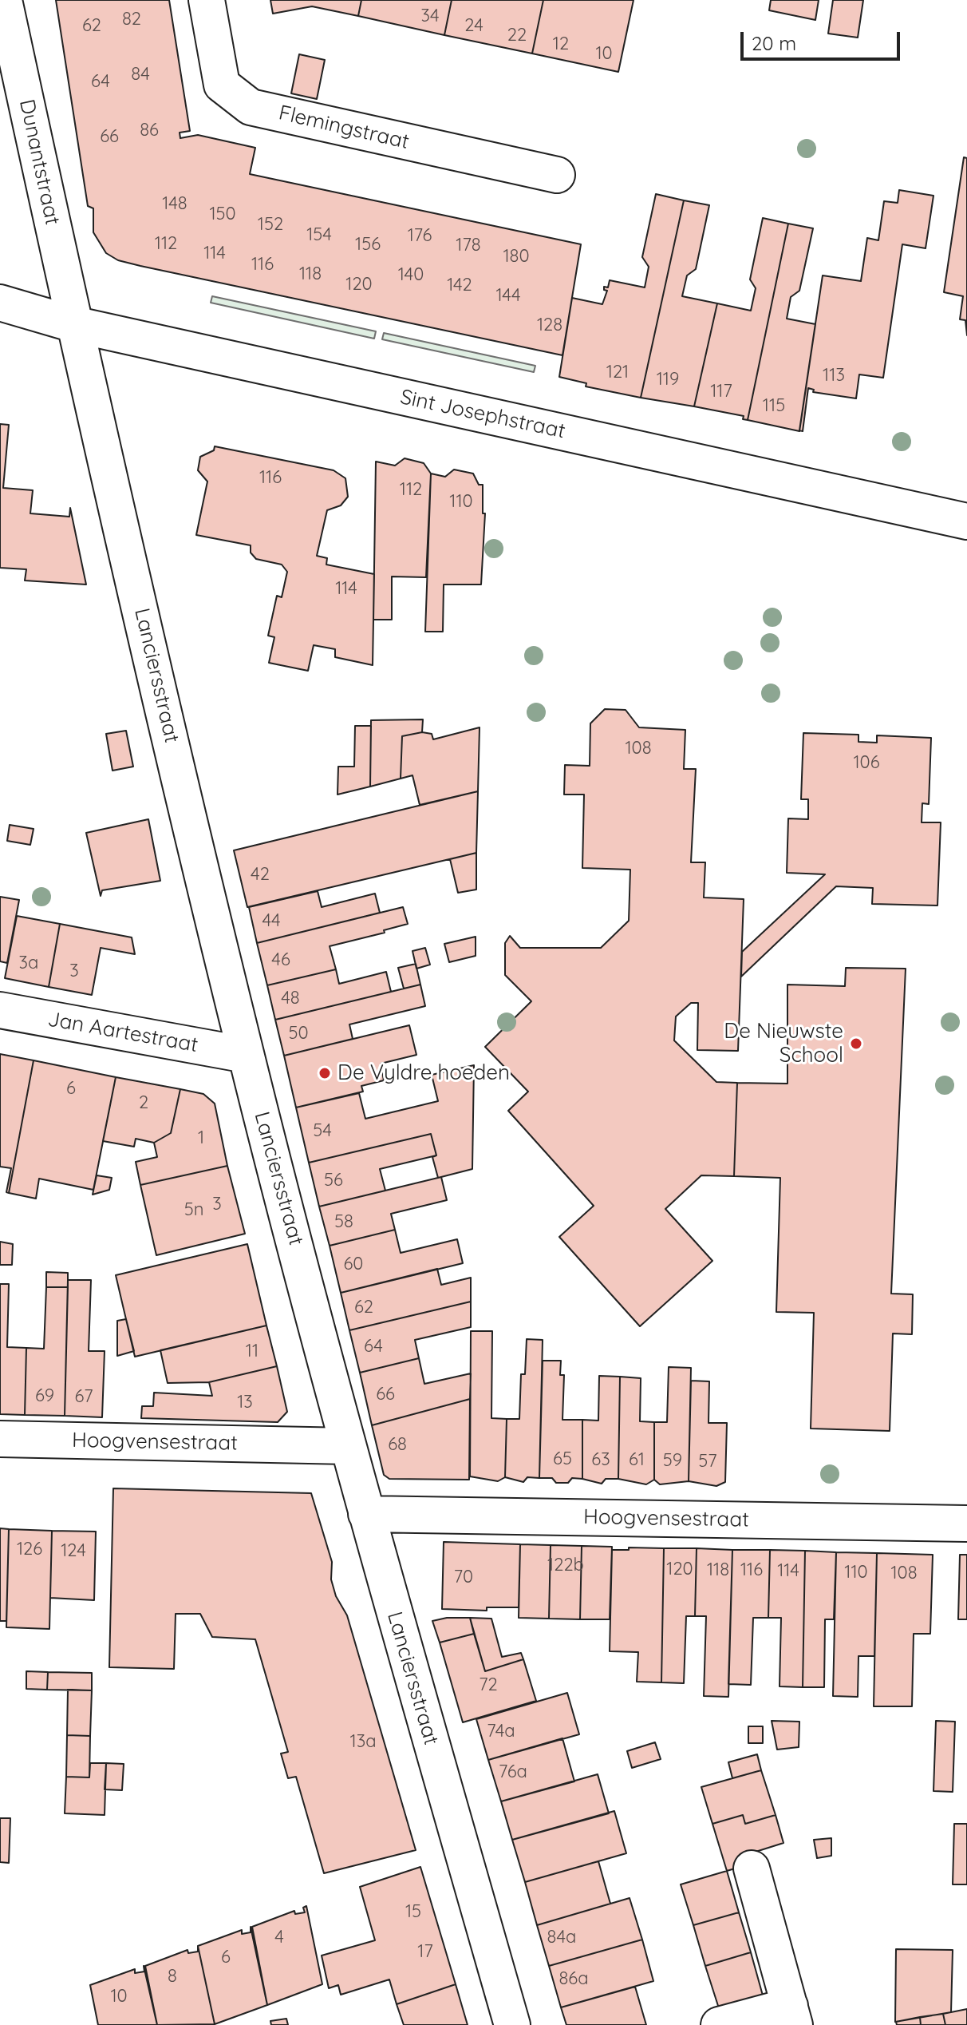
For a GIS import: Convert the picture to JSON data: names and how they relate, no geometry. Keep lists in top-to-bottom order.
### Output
{
  "streets": {
    "street": [
      "Flemingstraat",
      "Dunantstraat",
      "Sint Josephstraat",
      "Lanciersstraat",
      "Jan Aartestraat",
      "Hoogvensestraat"
    ]
  },
  "crossings": [
    ["Dunantstraat", "Sint Josephstraat"],
    ["Dunantstraat", "Lanciersstraat"],
    ["Sint Josephstraat", "Lanciersstraat"],
    ["Lanciersstraat", "Jan Aartestraat"],
    ["Lanciersstraat", "Hoogvensestraat"]
  ],
  "places": ["De Nieuwste School", "De Vyldre hoeden"],
  "house_numbers": [
    "34",
    "82",
    "62",
    "24",
    "22",
    "12",
    "10",
    "84",
    "64",
    "86",
    "66",
    "148",
    "150",
    "152",
    "154",
    "176",
    "112",
    "156",
    "178",
    "114",
    "180",
    "116",
    "118",
    "140",
    "120",
    "142",
    "144",
    "128",
    "121",
    "113",
    "119",
    "117",
    "115",
    "116",
    "112",
    "110",
    "114",
    "108",
    "106",
    "42",
    "44",
    "46",
    "3a",
    "3",
    "48",
    "50",
    "6",
    "2",
    "54",
    "1",
    "56",
    "3",
    "5n",
    "58",
    "60",
    "62",
    "64",
    "11",
    "66",
    "69",
    "67",
    "13",
    "68",
    "65",
    "63",
    "61",
    "59",
    "57",
    "126",
    "124",
    "122b",
    "120",
    "118",
    "116",
    "114",
    "110",
    "108",
    "70",
    "72",
    "74a",
    "13a",
    "76a",
    "15",
    "4",
    "84a",
    "17",
    "6",
    "8",
    "86a",
    "10"
  ],
  "scale_bar": "20 m"
}
